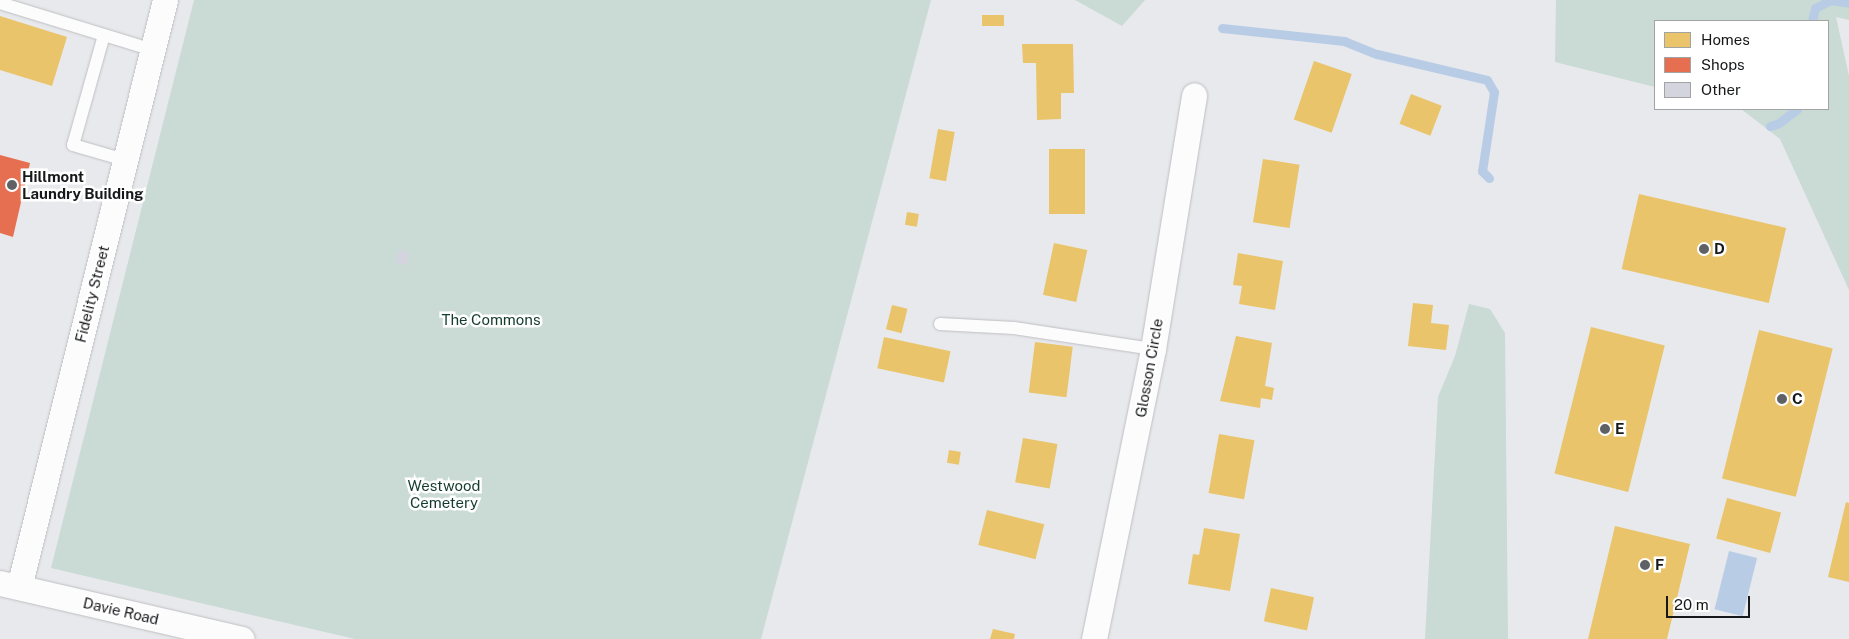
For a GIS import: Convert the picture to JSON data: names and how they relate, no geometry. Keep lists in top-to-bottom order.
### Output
{
  "streets": {
    "street": ["Fidelity Street", "Glosson Circle", "Davie Road"]
  },
  "crossings": [
    ["Fidelity Street", "Davie Road"]
  ],
  "parks": ["The Commons", "Westwood Cemetery"],
  "places": [
    "Hillmont Laundry Building",
    "D",
    "C",
    "E",
    "F"
  ],
  "legend": ["Homes", "Shops", "Other"],
  "scale_bar": "20 m"
}
